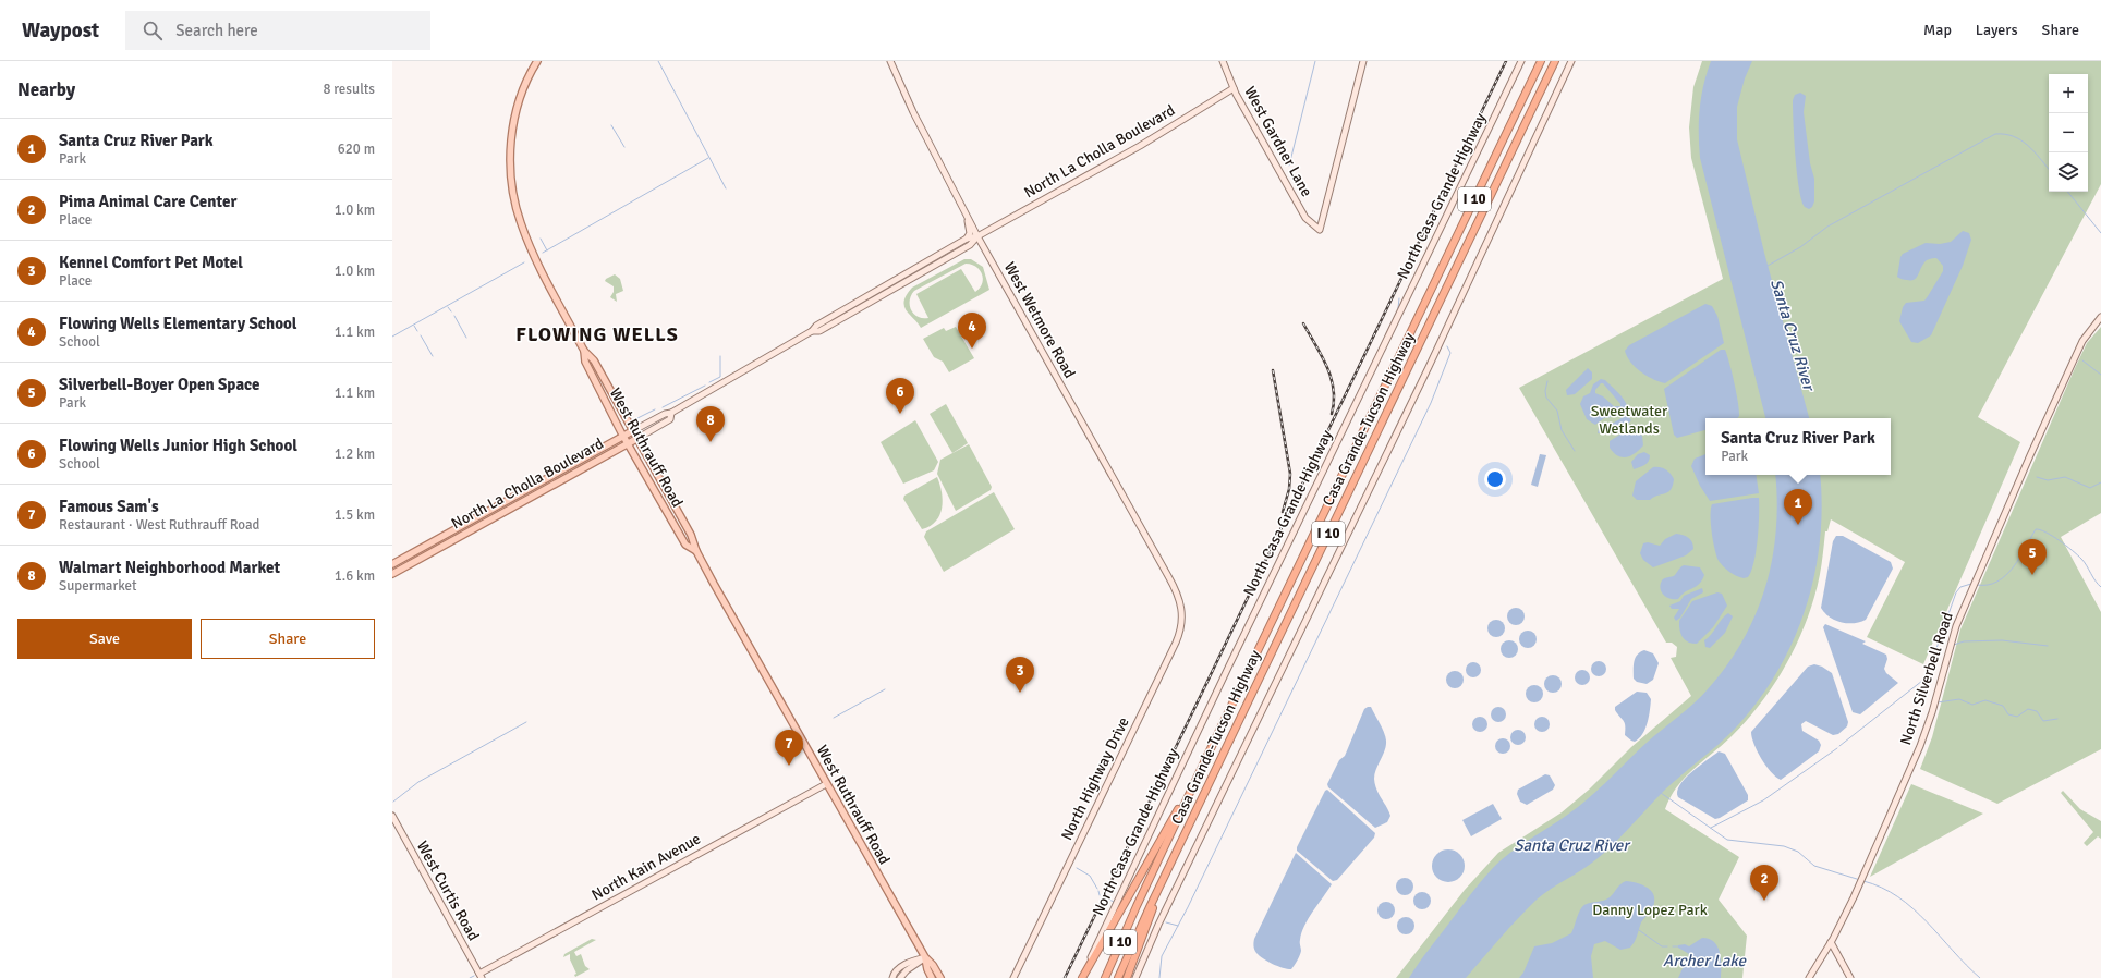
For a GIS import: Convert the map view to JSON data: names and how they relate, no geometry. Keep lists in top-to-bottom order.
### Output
{
  "streets": {
    "highway": ["I 10", "Casa Grande-Tucson Highway"],
    "main road": ["North La Cholla Boulevard", "West Ruthrauff Road"],
    "street": [
      "West Gardner Lane",
      "North Casa Grande Highway",
      "West Wetmore Road",
      "North Silverbell Road",
      "North Highway Drive",
      "North Kain Avenue",
      "West Curtis Road"
    ]
  },
  "crossings": [
    ["West Gardner Lane", "North La Cholla Boulevard"],
    ["North La Cholla Boulevard", "West Wetmore Road"],
    ["North La Cholla Boulevard", "West Ruthrauff Road"],
    ["West Wetmore Road", "North Highway Drive"],
    ["West Ruthrauff Road", "North Kain Avenue"],
    ["North Kain Avenue", "West Curtis Road"]
  ],
  "districts": ["FLOWING WELLS"],
  "water": ["Santa Cruz River", "Archer Lake"],
  "parks": ["Sweetwater Wetlands", "Danny Lopez Park"],
  "page": {
    "header": "Waypost",
    "search": "Search here",
    "nav": ["Map", "Layers", "Share"],
    "heading": ["Nearby", "8 results"],
    "map_buttons": ["+", "−"],
    "list": [
      {
        "mark": "1",
        "name": "Santa Cruz River Park",
        "note": "Park",
        "value": "620 m"
      },
      {
        "mark": "2",
        "name": "Pima Animal Care Center",
        "note": "Place",
        "value": "1.0 km"
      },
      {
        "mark": "3",
        "name": "Kennel Comfort Pet Motel",
        "note": "Place",
        "value": "1.0 km"
      },
      {
        "mark": "4",
        "name": "Flowing Wells Elementary School",
        "note": "School",
        "value": "1.1 km"
      },
      {
        "mark": "5",
        "name": "Silverbell-Boyer Open Space",
        "note": "Park",
        "value": "1.1 km"
      },
      {
        "mark": "6",
        "name": "Flowing Wells Junior High School",
        "note": "School",
        "value": "1.2 km"
      },
      {
        "mark": "7",
        "name": "Famous Sam's",
        "note": "Restaurant · West Ruthrauff Road",
        "value": "1.5 km"
      },
      {
        "mark": "8",
        "name": "Walmart Neighborhood Market",
        "note": "Supermarket",
        "value": "1.6 km"
      }
    ],
    "pins": [
      "4",
      "6",
      "8",
      "1",
      "5",
      "3",
      "7",
      "2"
    ],
    "popup": ["Santa Cruz River Park", "Park"],
    "buttons": ["Save", "Share"]
  }
}
